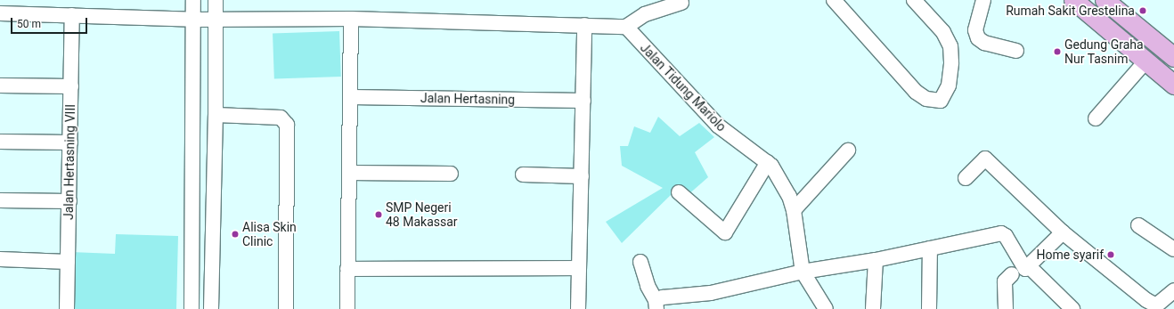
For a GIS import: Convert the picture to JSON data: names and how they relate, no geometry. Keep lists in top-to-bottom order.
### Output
{
  "streets": {
    "street": ["Jalan Tidung Mariolo", "Jalan Hertasning", "Jalan Hertasning VIII"]
  },
  "places": [
    "Rumah Sakit Grestelina",
    "Gedung Graha Nur Tasnim",
    "SMP Negeri 48 Makassar",
    "Alisa Skin Clinic",
    "Home syarif"
  ],
  "scale_bar": "50 m"
}
